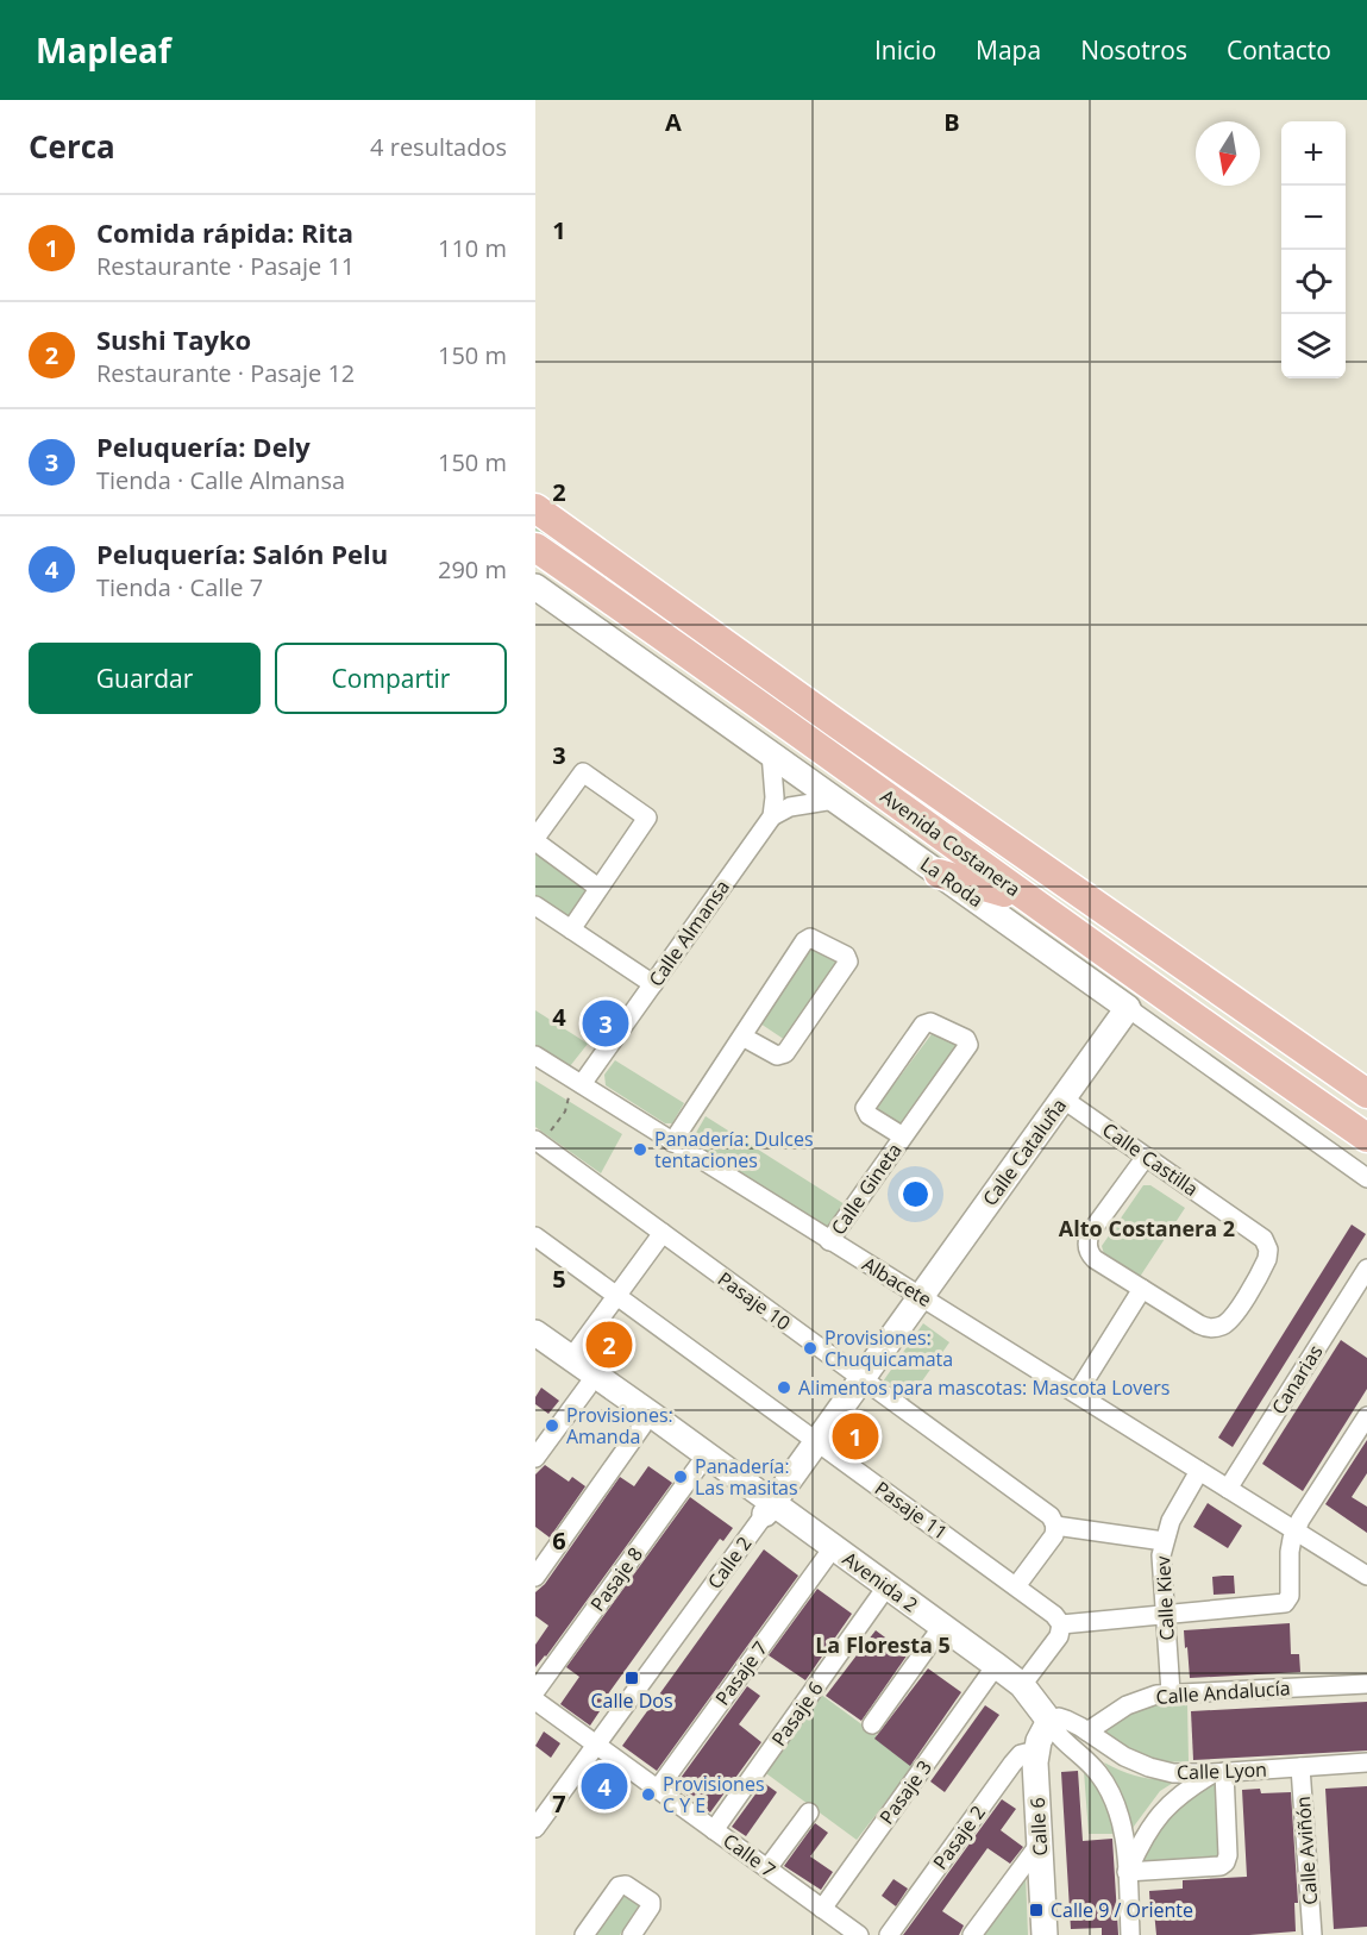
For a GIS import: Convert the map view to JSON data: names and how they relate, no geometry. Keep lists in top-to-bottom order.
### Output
{
  "streets": {
    "main road": ["Avenida Costanera"],
    "street": [
      "La Roda",
      "Calle Almansa",
      "Calle Cataluña",
      "Calle Castilla",
      "Calle Gineta",
      "Albacete",
      "Pasaje 10",
      "Canarias",
      "Pasaje 11",
      "Calle 2",
      "Pasaje 8",
      "Avenida 2",
      "Calle Kiev",
      "Pasaje 7",
      "Calle Andalucía",
      "Pasaje 6",
      "Calle Lyon",
      "Pasaje 3",
      "Calle 6",
      "Pasaje 2",
      "Calle Aviñón",
      "Calle 7"
    ]
  },
  "crossings": [
    ["La Roda", "Calle Cataluña"],
    ["Calle Almansa", "Albacete"],
    ["Calle Cataluña", "Calle Castilla"],
    ["Calle Cataluña", "Albacete"],
    ["Calle Cataluña", "Calle 2"],
    ["Calle Gineta", "Albacete"],
    ["Albacete", "Canarias"],
    ["Albacete", "Calle 2"],
    ["Albacete", "Calle Kiev"],
    ["Pasaje 10", "Calle 2"],
    ["Pasaje 11", "Calle 2"],
    ["Calle 2", "Avenida 2"],
    ["Calle 2", "Calle 7"],
    ["Pasaje 8", "Avenida 2"],
    ["Avenida 2", "Pasaje 7"],
    ["Avenida 2", "Pasaje 6"],
    ["Avenida 2", "Calle Lyon"],
    ["Avenida 2", "Pasaje 3"],
    ["Avenida 2", "Calle 6"],
    ["Calle Kiev", "Calle Andalucía"],
    ["Pasaje 7", "Calle 7"],
    ["Calle Andalucía", "Calle Lyon"],
    ["Pasaje 6", "Calle 7"],
    ["Calle Lyon", "Calle 6"],
    ["Calle Lyon", "Calle Aviñón"],
    ["Pasaje 3", "Calle 7"],
    ["Calle 6", "Pasaje 2"]
  ],
  "districts": ["Alto Costanera 2", "La Floresta 5"],
  "places": {
    "other": [
      "Panadería: Dulces tentaciones",
      "Provisiones: Chuquicamata",
      "Alimentos para mascotas: Mascota Lovers",
      "Provisiones: Amanda",
      "Panadería: Las masitas",
      "Provisiones C Y E"
    ],
    "transit": ["Calle Dos", "Calle 9 / Oriente"]
  },
  "north": "bottom",
  "page": {
    "header": "Mapleaf",
    "nav": [
      "Inicio",
      "Mapa",
      "Nosotros",
      "Contacto"
    ],
    "heading": ["Cerca", "4 resultados"],
    "map_buttons": ["+", "−"],
    "list": [
      {
        "mark": "1",
        "name": "Comida rápida: Rita",
        "note": "Restaurante · Pasaje 11",
        "value": "110 m"
      },
      {
        "mark": "2",
        "name": "Sushi Tayko",
        "note": "Restaurante · Pasaje 12",
        "value": "150 m"
      },
      {
        "mark": "3",
        "name": "Peluquería: Dely",
        "note": "Tienda · Calle Almansa",
        "value": "150 m"
      },
      {
        "mark": "4",
        "name": "Peluquería: Salón Pelu",
        "note": "Tienda · Calle 7",
        "value": "290 m"
      }
    ],
    "buttons": ["Guardar", "Compartir"],
    "pins": [
      "3",
      "2",
      "1",
      "4"
    ]
  },
  "grid": {
    "columns": ["A", "B"],
    "rows": [
      "1",
      "2",
      "3",
      "4",
      "5",
      "6",
      "7"
    ]
  }
}
